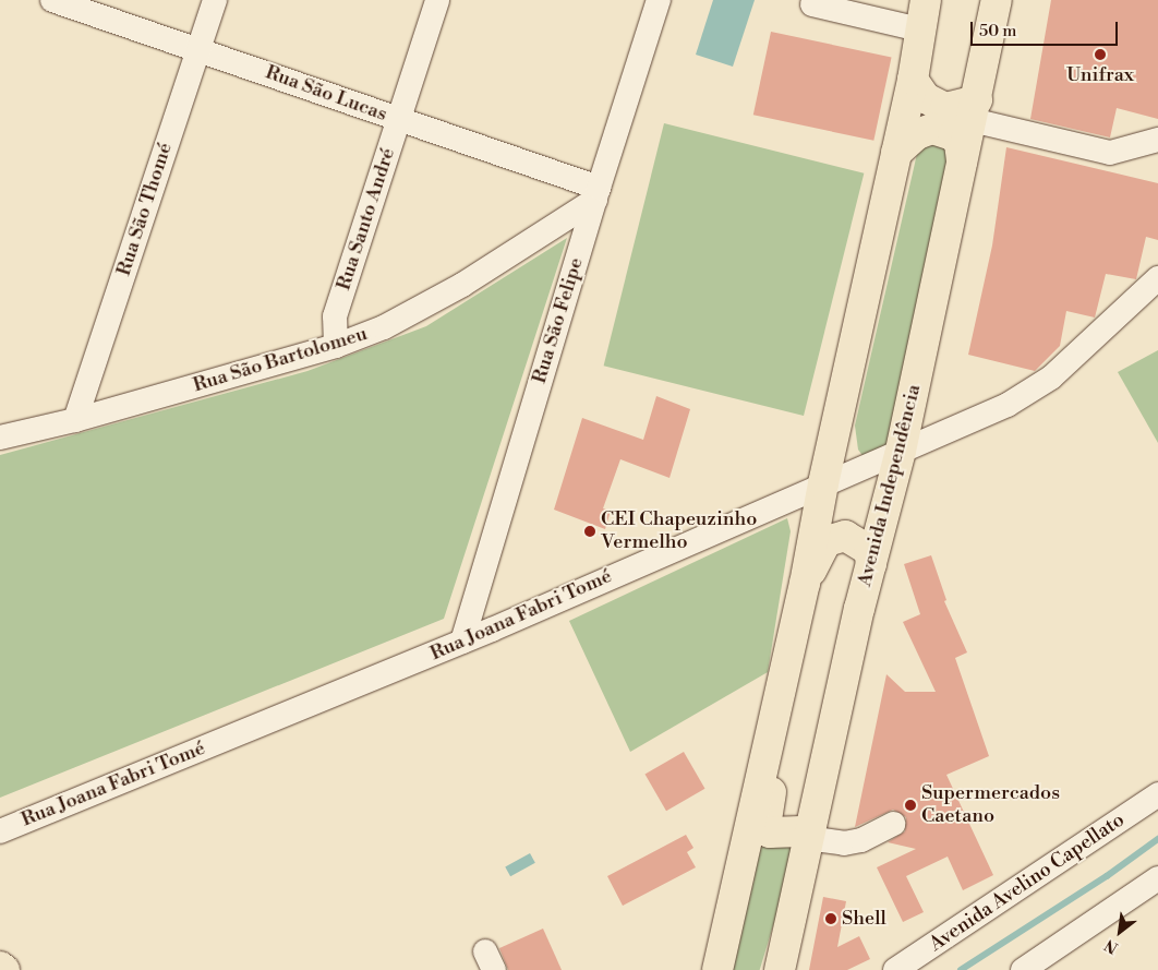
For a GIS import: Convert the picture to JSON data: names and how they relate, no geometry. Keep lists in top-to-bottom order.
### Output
{
  "streets": {
    "main road": ["Avenida Independência"],
    "street": [
      "Rua São Lucas",
      "Rua São Thomé",
      "Rua Santo André",
      "Rua São Felipe",
      "Rua São Bartolomeu",
      "Rua Joana Fabri Tomé",
      "Avenida Avelino Capellato"
    ]
  },
  "crossings": [
    ["Rua São Lucas", "Rua São Thomé"],
    ["Rua São Lucas", "Rua Santo André"],
    ["Rua São Lucas", "Rua São Felipe"],
    ["Rua São Lucas", "Rua São Bartolomeu"],
    ["Rua São Thomé", "Rua São Bartolomeu"],
    ["Rua Santo André", "Rua São Bartolomeu"],
    ["Rua São Felipe", "Rua São Bartolomeu"],
    ["Rua São Felipe", "Rua Joana Fabri Tomé"],
    ["Avenida Independência", "Rua Joana Fabri Tomé"]
  ],
  "places": [
    "Unifrax",
    "CEI Chapeuzinho Vermelho",
    "Supermercados Caetano",
    "Shell"
  ],
  "scale_bar": "50 m",
  "north": "bottom left"
}
